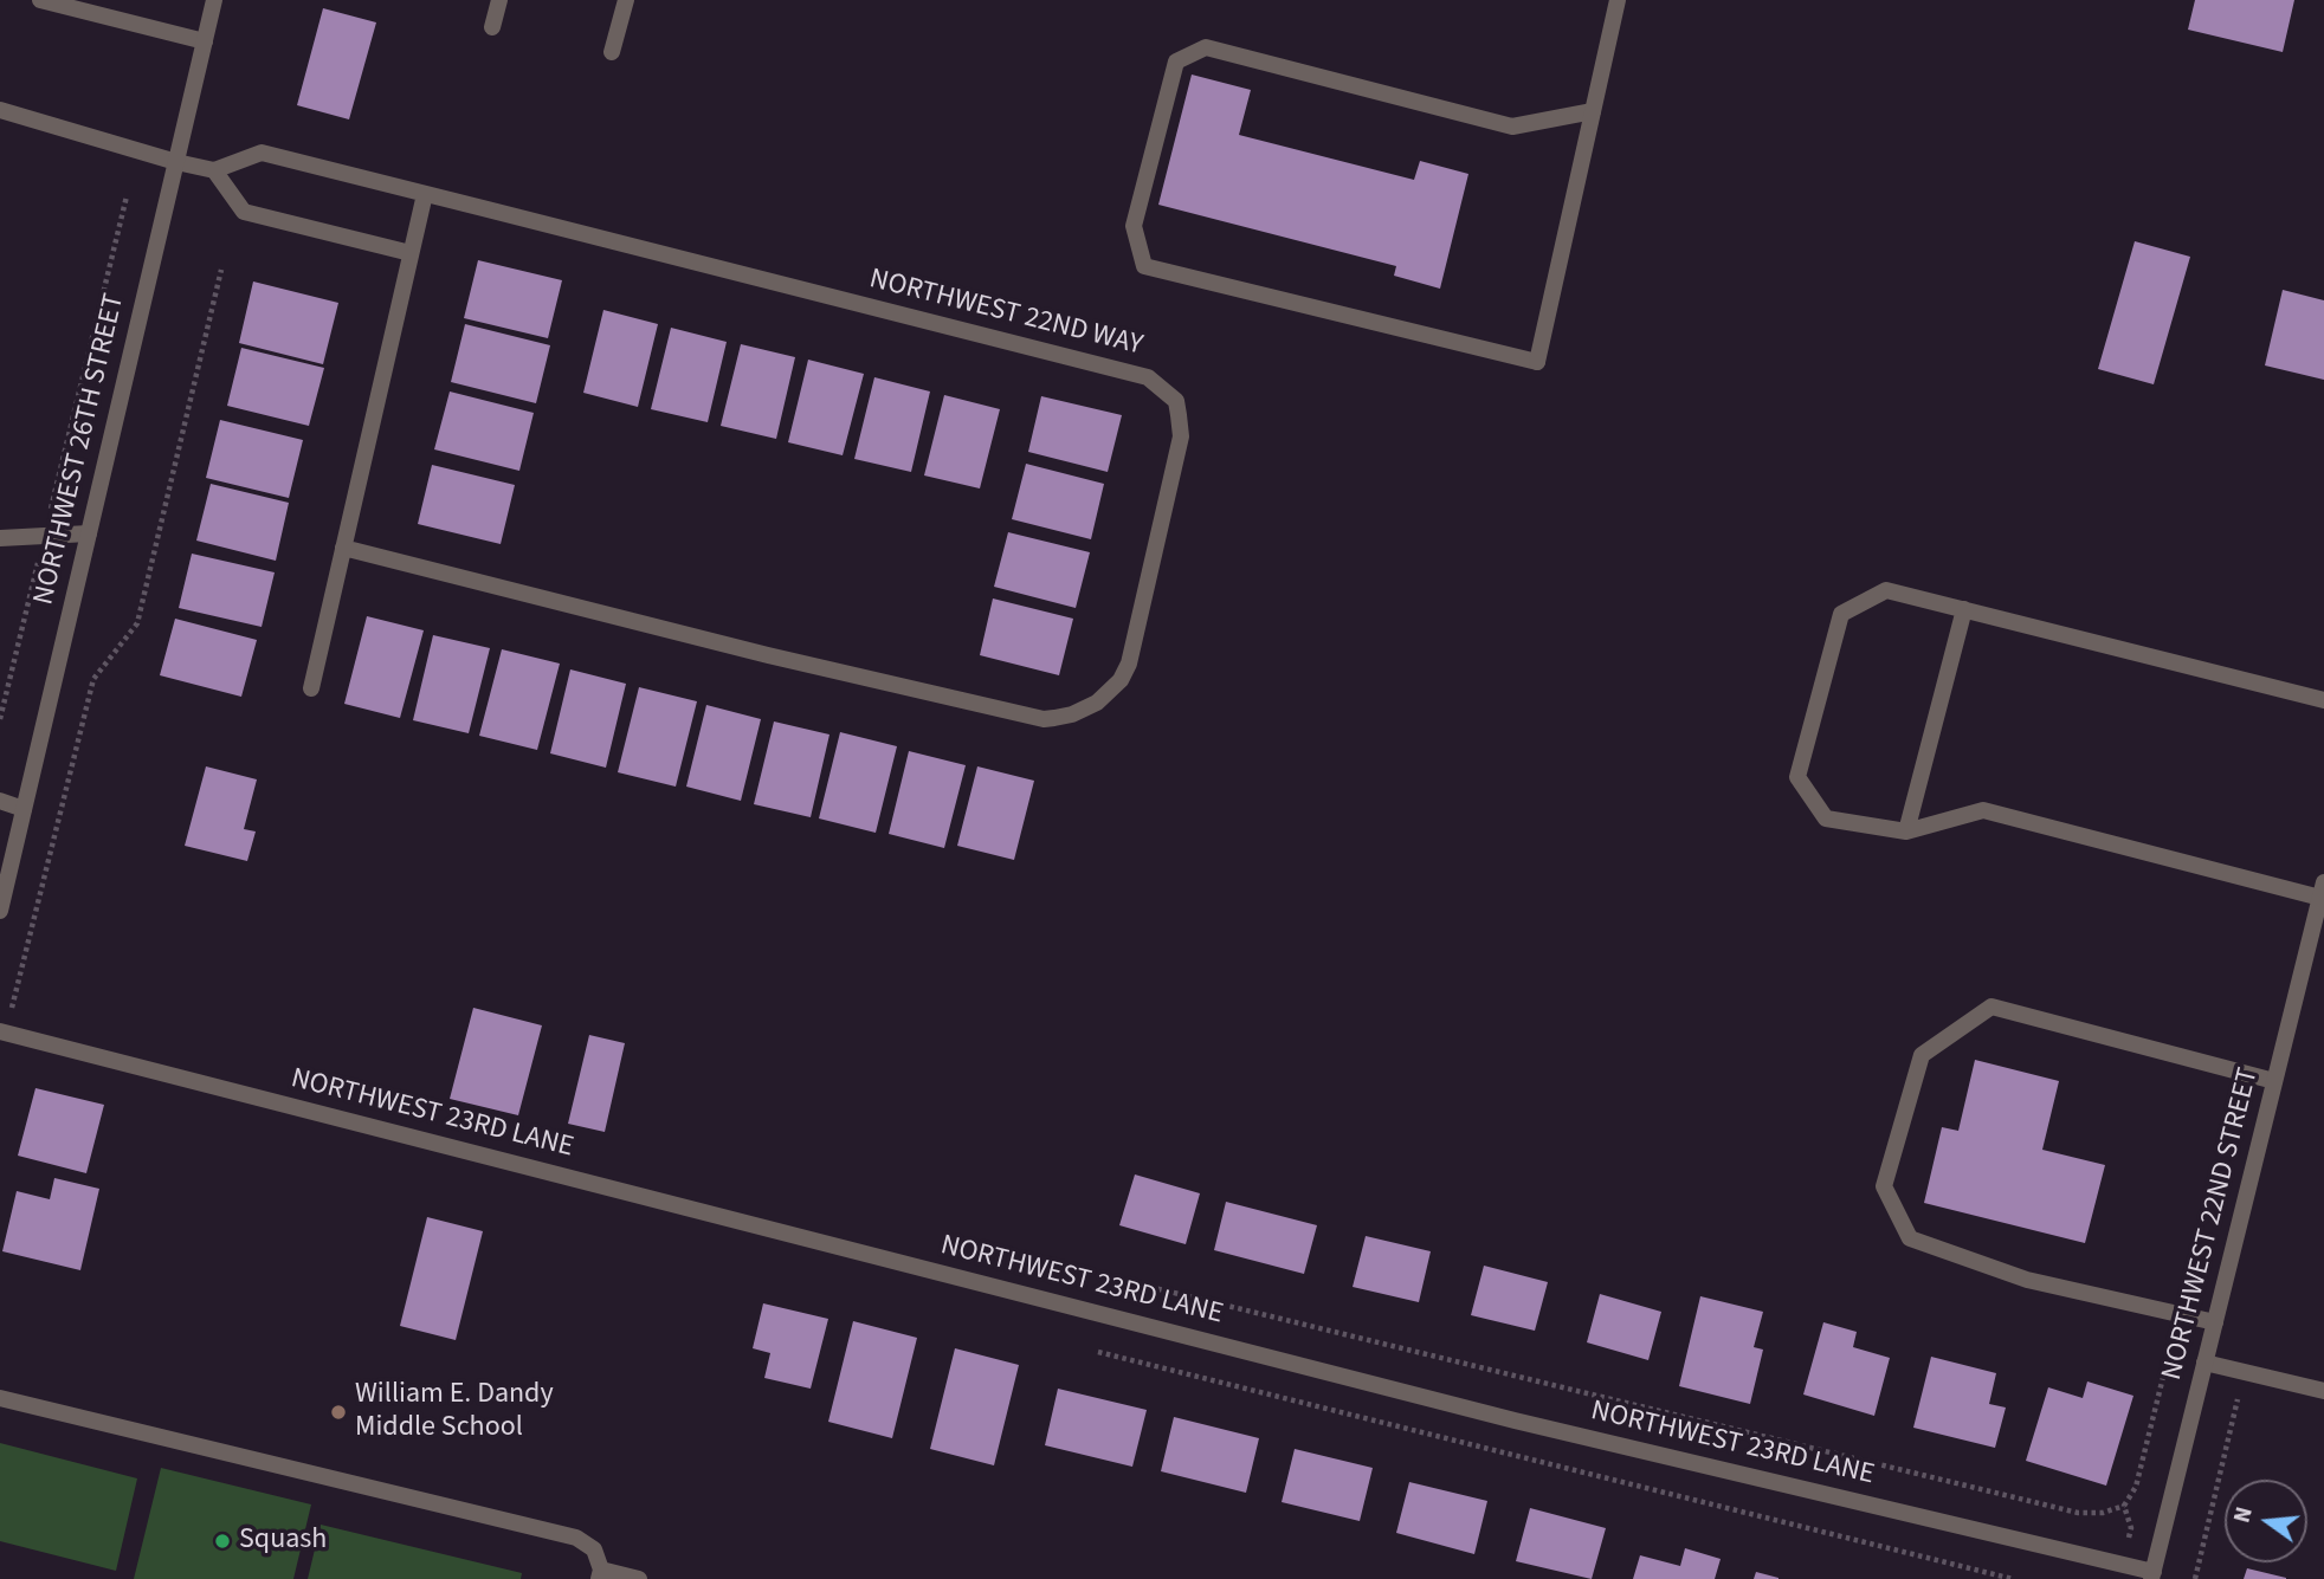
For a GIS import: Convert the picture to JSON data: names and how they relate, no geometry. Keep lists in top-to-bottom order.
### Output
{
  "streets": {
    "street": [
      "NORTHWEST 22ND WAY",
      "NORTHWEST 26TH STREET",
      "NORTHWEST 23RD LANE",
      "NORTHWEST 22ND STREET"
    ]
  },
  "crossings": [
    ["NORTHWEST 23RD LANE", "NORTHWEST 22ND STREET"]
  ],
  "places": ["William E. Dandy Middle School", "Squash"],
  "north": "left"
}
